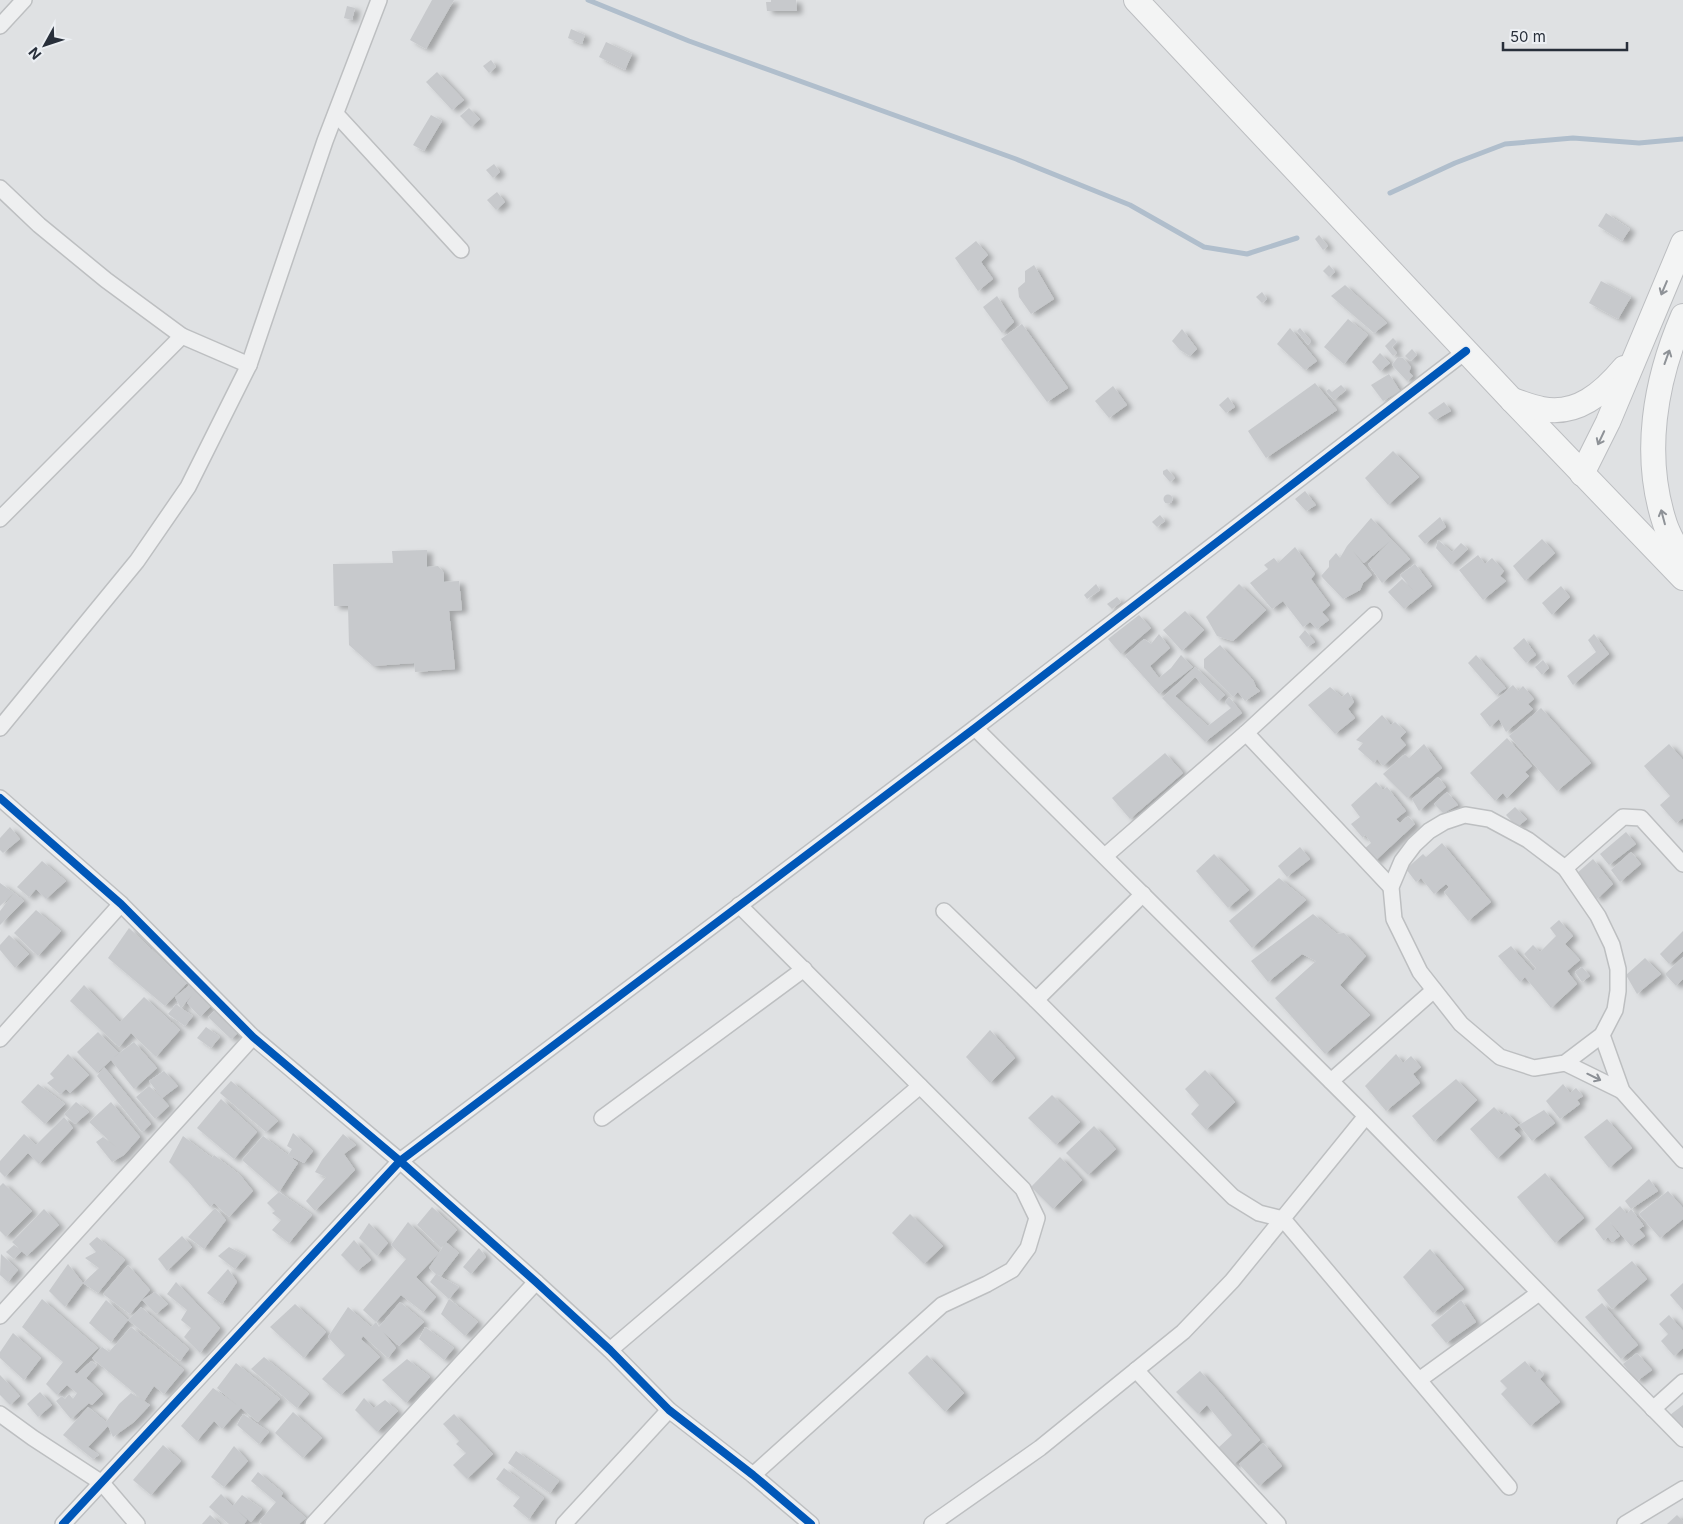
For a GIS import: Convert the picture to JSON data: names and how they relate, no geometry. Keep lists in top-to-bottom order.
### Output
{
  "scale_bar": "50 m",
  "north": "bottom left"
}
